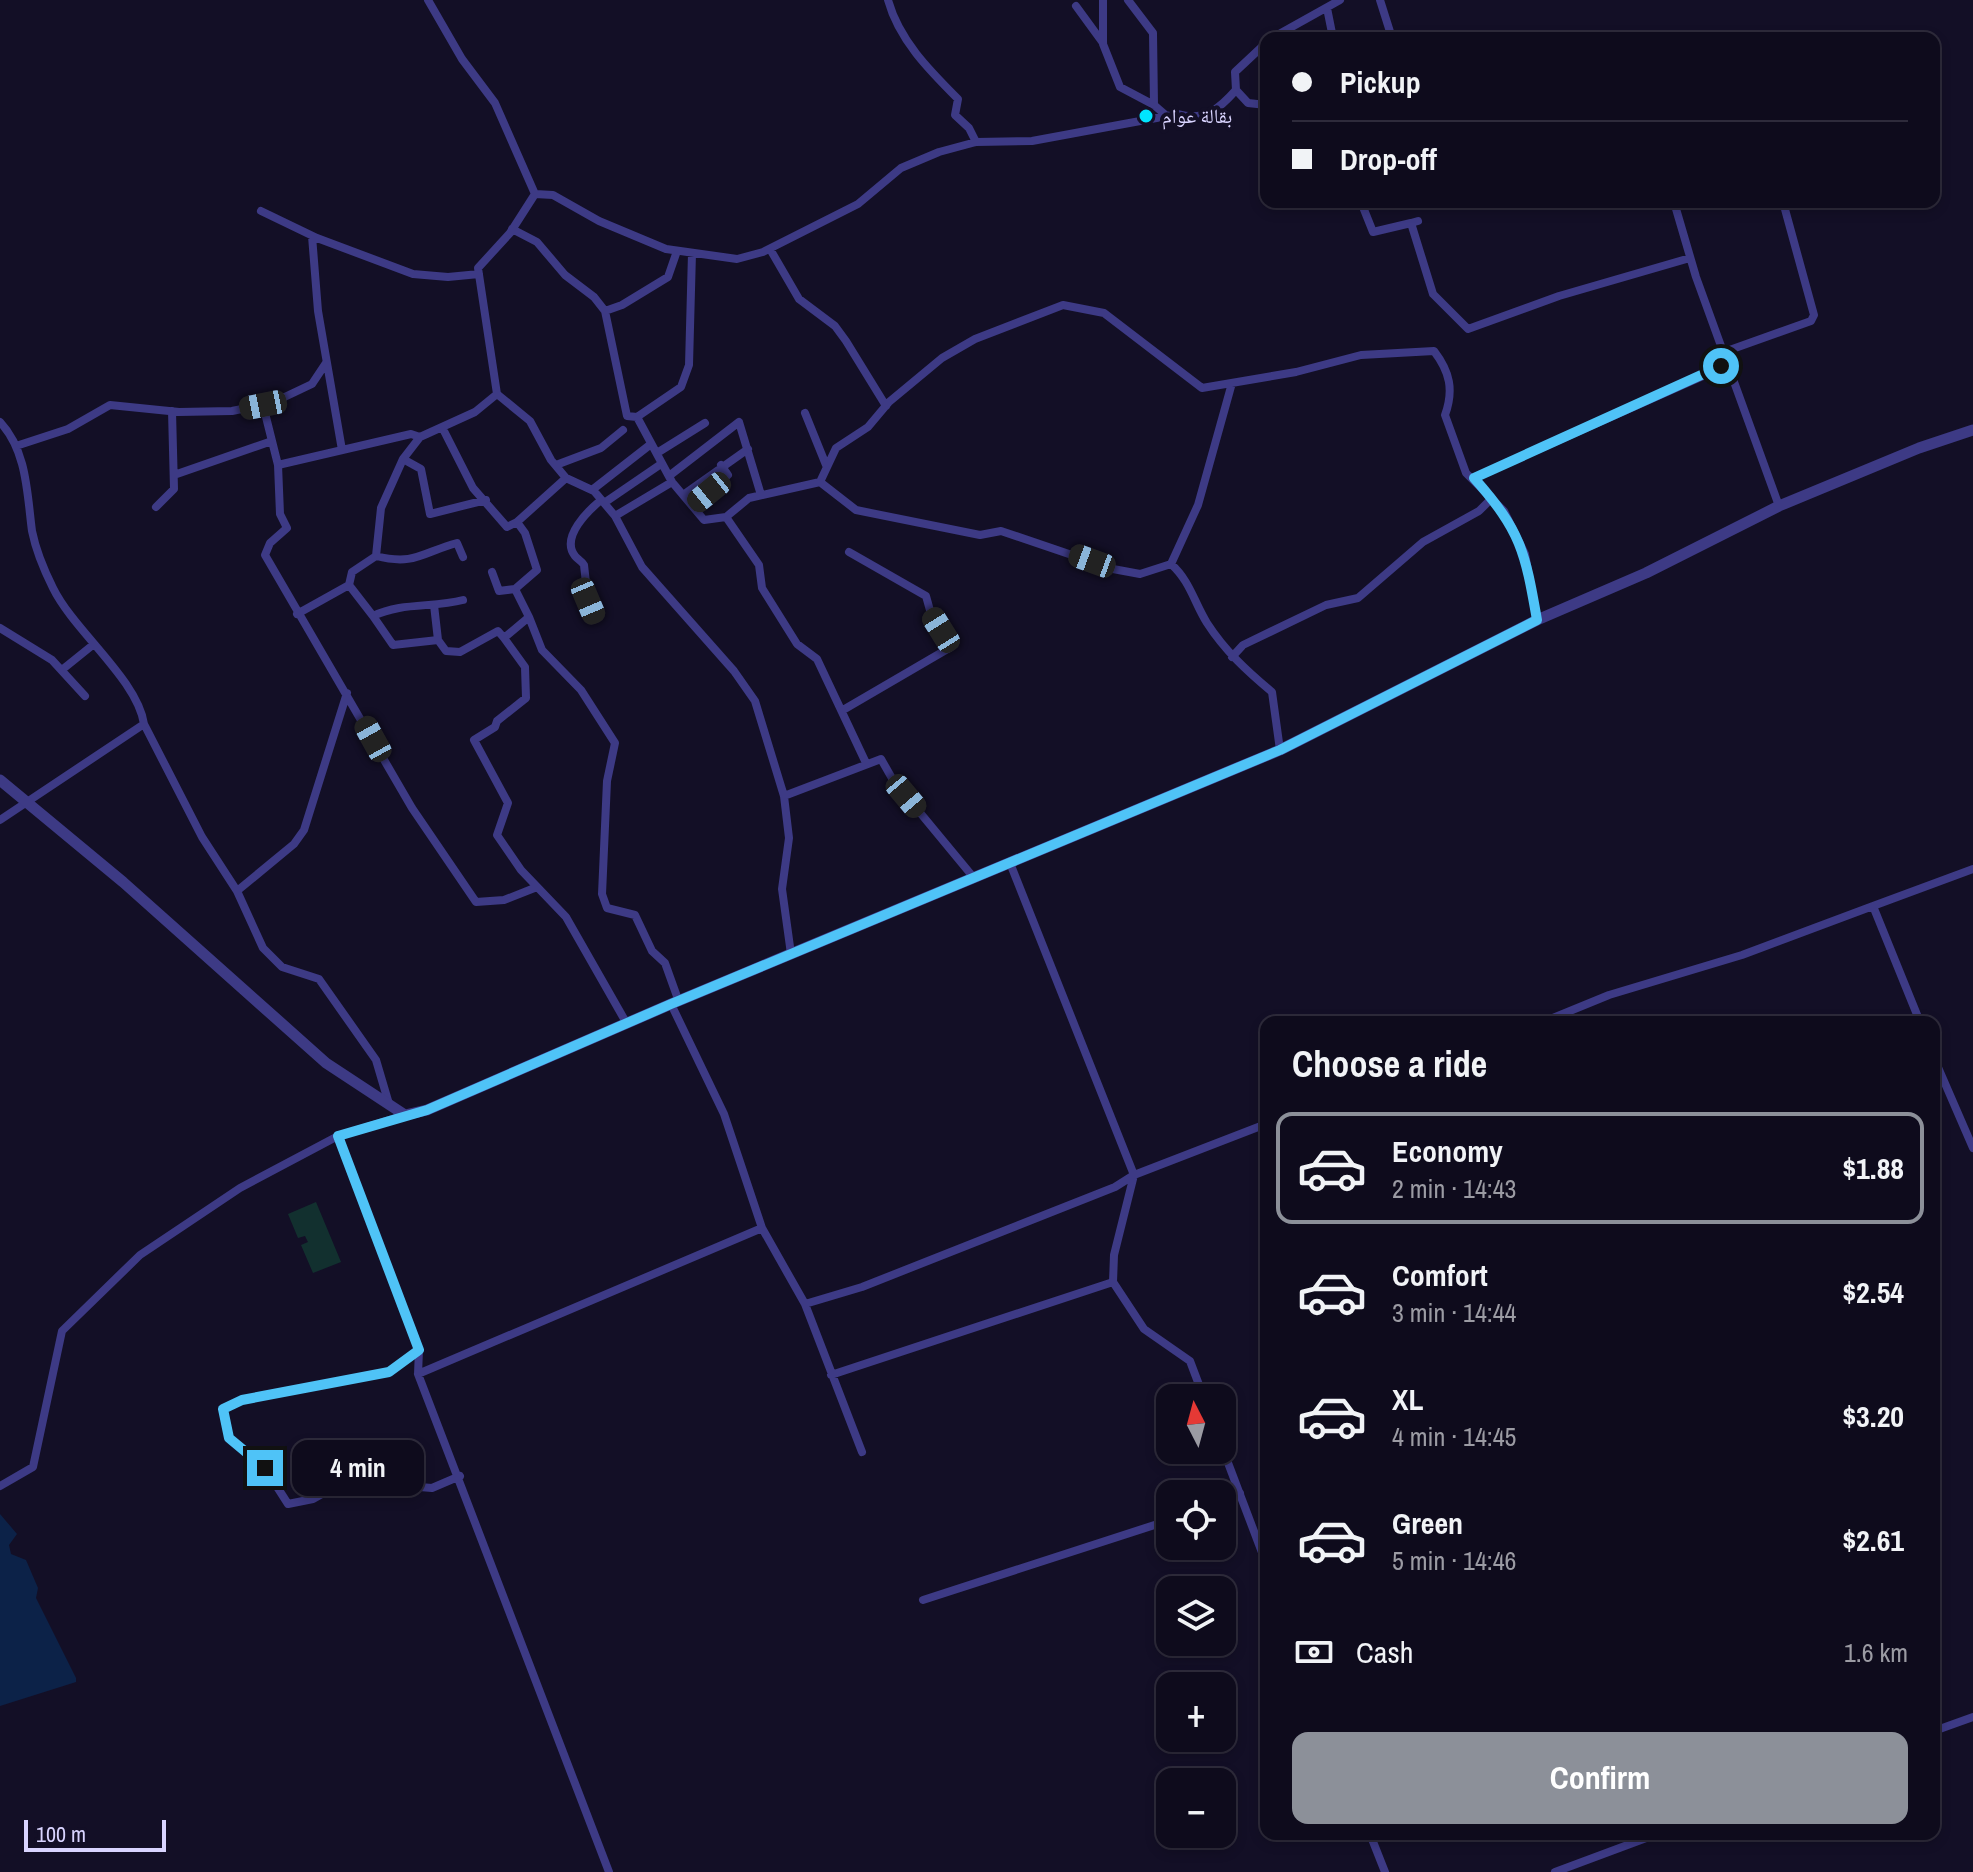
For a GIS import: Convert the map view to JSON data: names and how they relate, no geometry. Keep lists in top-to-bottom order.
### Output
{
  "places": ["بقالة عوام"],
  "scale_bar": "100 m",
  "north": "top",
  "page": {
    "banner": ["Pickup", "Drop-off"],
    "heading": "Choose a ride",
    "list": [
      {
        "name": "Economy",
        "note": "2 min · 14:43",
        "value": "$1.88"
      },
      {
        "name": "Comfort",
        "note": "3 min · 14:44",
        "value": "$2.54"
      },
      {
        "name": "XL",
        "note": "4 min · 14:45",
        "value": "$3.20"
      },
      {
        "name": "Green",
        "note": "5 min · 14:46",
        "value": "$2.61"
      }
    ],
    "map_buttons": ["+", "−"],
    "bubble": "4 min",
    "pay": ["Cash", "1.6 km"],
    "buttons": "Confirm",
    "scale": "100 m"
  }
}
